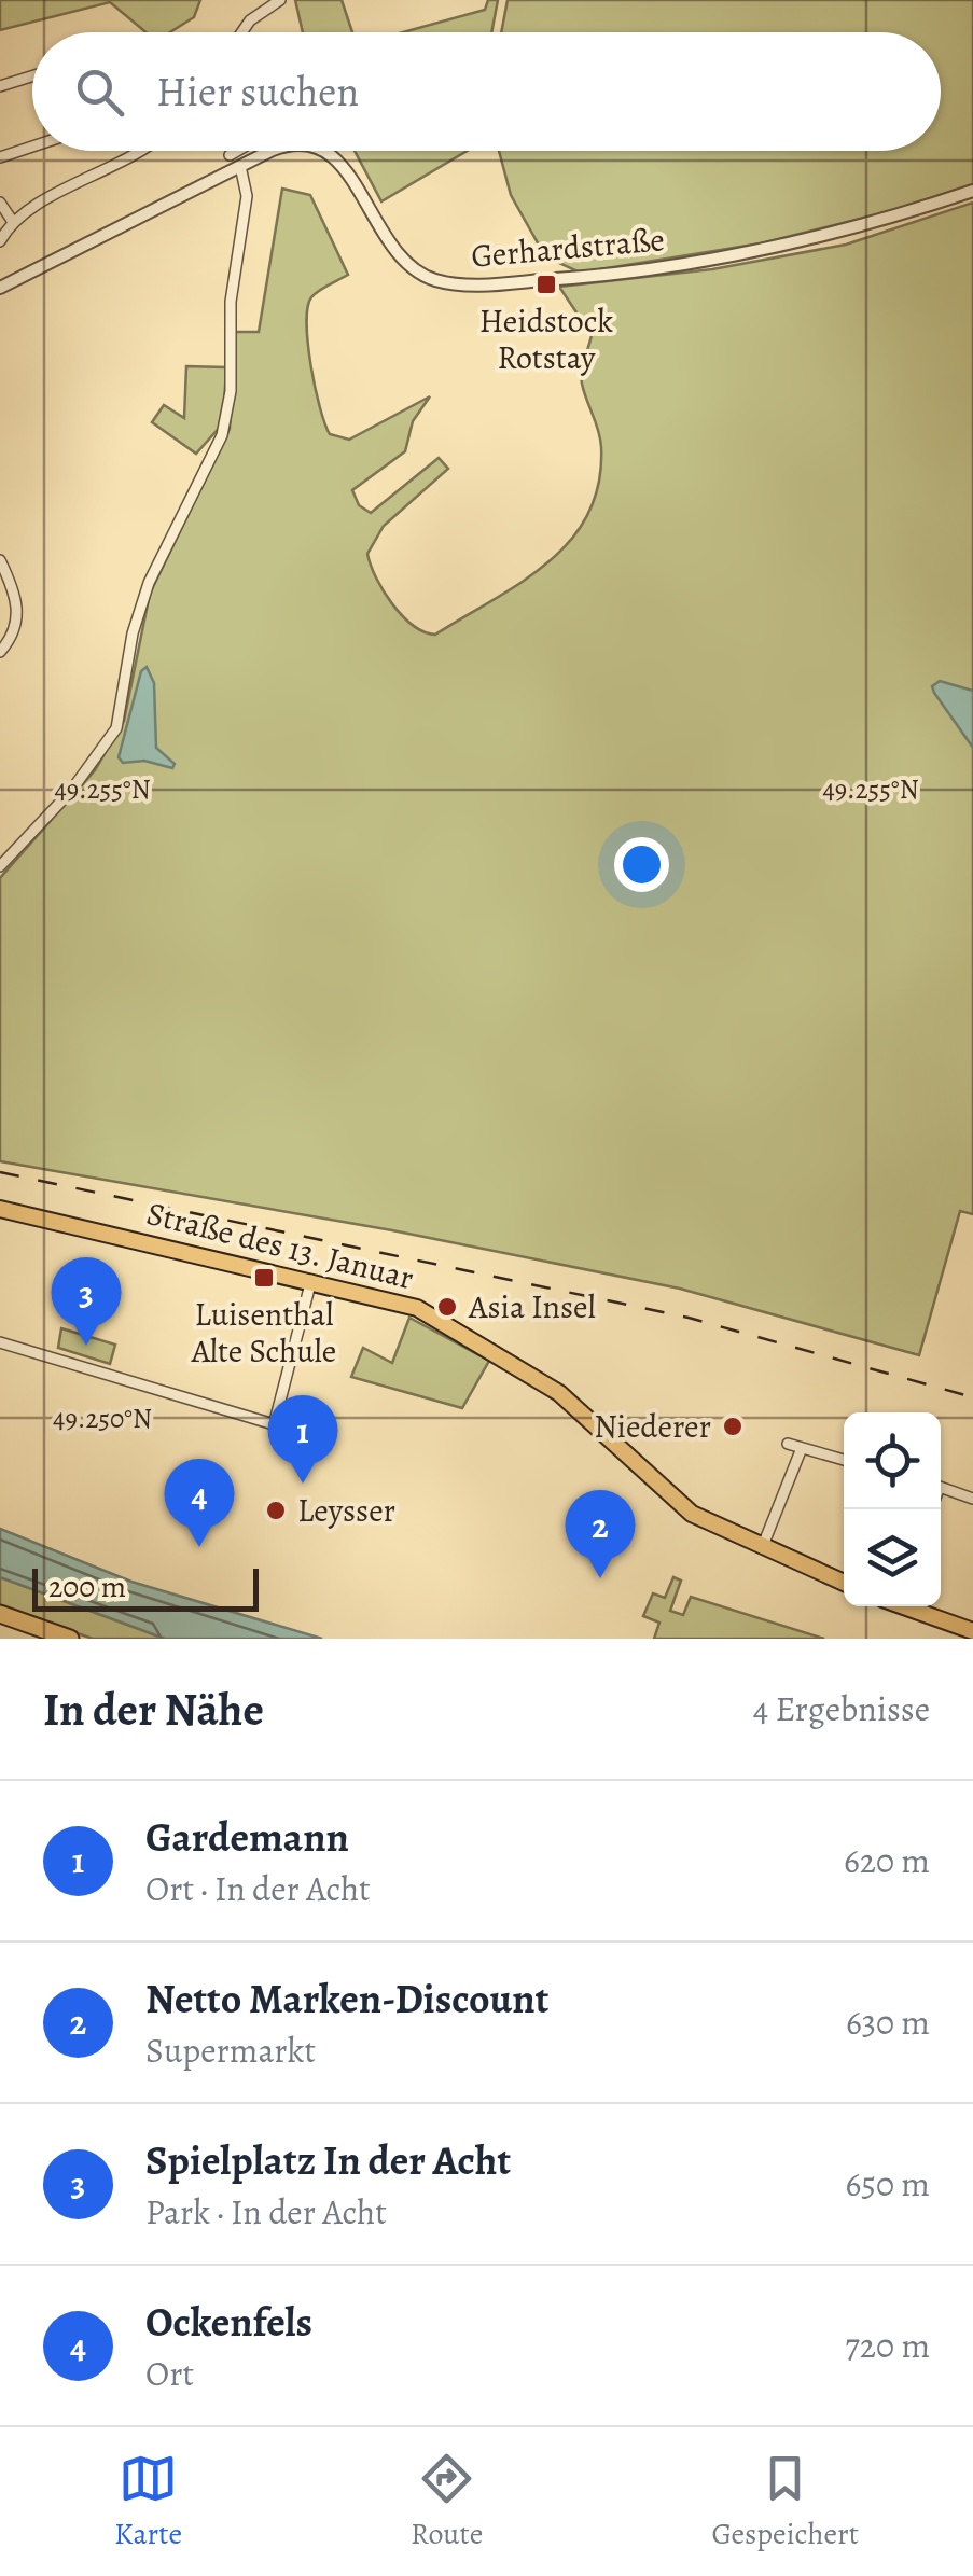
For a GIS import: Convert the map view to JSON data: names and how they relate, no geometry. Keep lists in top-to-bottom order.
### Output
{
  "streets": {
    "main road": ["Straße des 13. Januar"],
    "street": ["Gerhardstraße"]
  },
  "places": {
    "transit": ["Heidstock Rotstay", "Luisenthal Alte Schule"],
    "other": ["Asia Insel", "Niederer", "Leysser"]
  },
  "scale_bar": "200 m",
  "page": {
    "search": "Hier suchen",
    "pins": [
      "3",
      "1",
      "4",
      "2"
    ],
    "scale": "200 m",
    "heading": ["In der Nähe", "4 Ergebnisse"],
    "list": [
      {
        "mark": "1",
        "name": "Gardemann",
        "note": "Ort · In der Acht",
        "value": "620 m"
      },
      {
        "mark": "2",
        "name": "Netto Marken-Discount",
        "note": "Supermarkt",
        "value": "630 m"
      },
      {
        "mark": "3",
        "name": "Spielplatz In der Acht",
        "note": "Park · In der Acht",
        "value": "650 m"
      },
      {
        "mark": "4",
        "name": "Ockenfels",
        "note": "Ort",
        "value": "720 m"
      }
    ],
    "nav": ["Karte", "Route", "Gespeichert"]
  },
  "coordinates": ["49.255°N", "49.250°N"]
}
